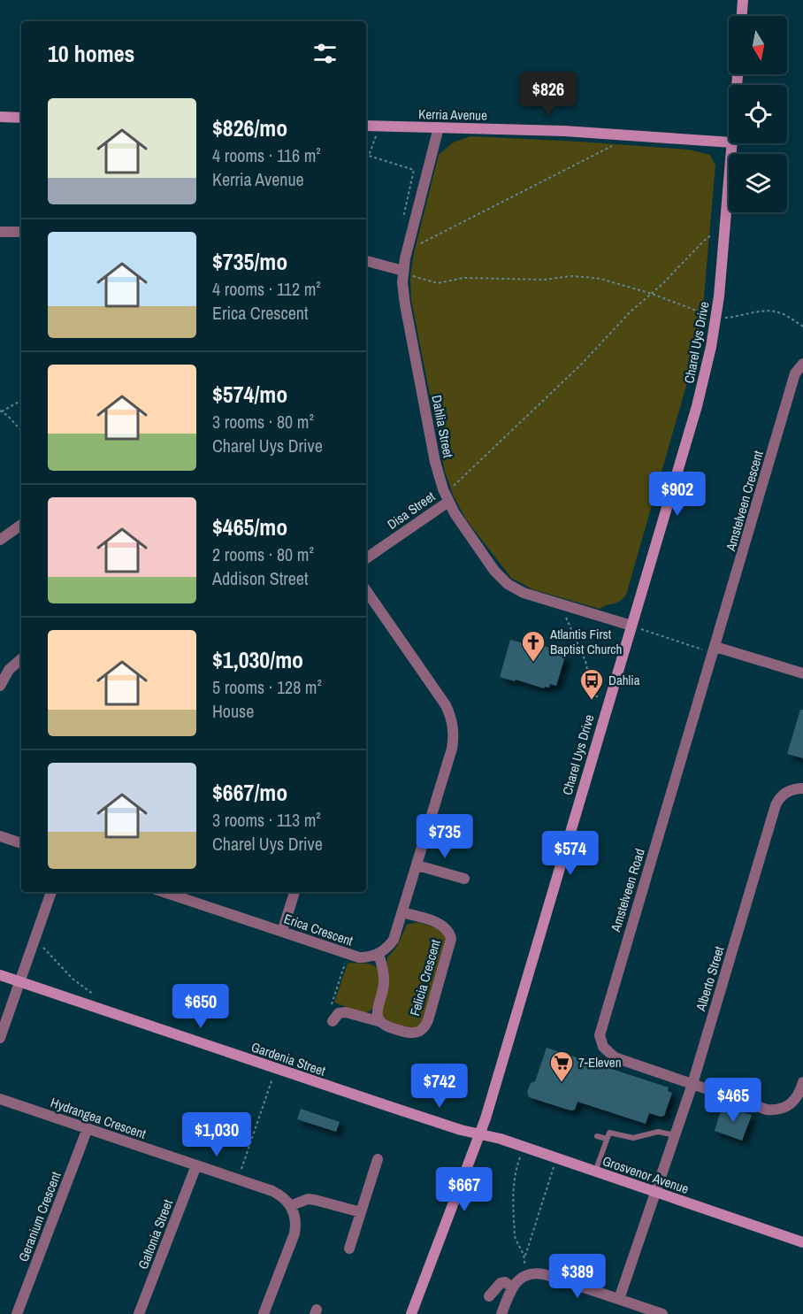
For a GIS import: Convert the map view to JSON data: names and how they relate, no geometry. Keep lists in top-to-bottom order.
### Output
{
  "streets": {
    "main road": [
      "Kerria Avenue",
      "Charel Uys Drive",
      "Gardenia Street",
      "Grosvenor Avenue"
    ],
    "street": [
      "Dahlia Street",
      "Amstelveen Crescent",
      "Disa Street",
      "Amstelveen Road",
      "Erica Crescent",
      "Felicia Crescent",
      "Alberto Street",
      "Hydrangea Crescent",
      "Geranium Crescent",
      "Galtonia Street"
    ]
  },
  "crossings": [
    ["Kerria Avenue", "Dahlia Street"],
    ["Charel Uys Drive", "Dahlia Street"],
    ["Charel Uys Drive", "Gardenia Street"],
    ["Charel Uys Drive", "Grosvenor Avenue"],
    ["Dahlia Street", "Disa Street"],
    ["Amstelveen Crescent", "Amstelveen Road"],
    ["Amstelveen Road", "Alberto Street"],
    ["Alberto Street", "Grosvenor Avenue"],
    ["Gardenia Street", "Grosvenor Avenue"],
    ["Hydrangea Crescent", "Geranium Crescent"],
    ["Hydrangea Crescent", "Galtonia Street"]
  ],
  "places": {
    "church": ["Atlantis First Baptist Church"],
    "bus stop": ["Dahlia"],
    "supermarket": ["7-Eleven"]
  },
  "north": "bottom",
  "page": {
    "heading": "10 homes",
    "price": [
      "$826",
      "$902",
      "$735",
      "$574",
      "$650",
      "$742",
      "$465",
      "$1,030",
      "$667",
      "$389"
    ],
    "list": [
      {
        "name": "$826/mo",
        "note": "4 rooms · 116 m² · Kerria Avenue"
      },
      {
        "name": "$735/mo",
        "note": "4 rooms · 112 m² · Erica Crescent"
      },
      {
        "name": "$574/mo",
        "note": "3 rooms · 80 m² · Charel Uys Drive"
      },
      {
        "name": "$465/mo",
        "note": "2 rooms · 80 m² · Addison Street"
      },
      {
        "name": "$1,030/mo",
        "note": "5 rooms · 128 m² · House"
      },
      {
        "name": "$667/mo",
        "note": "3 rooms · 113 m² · Charel Uys Drive"
      }
    ]
  }
}
